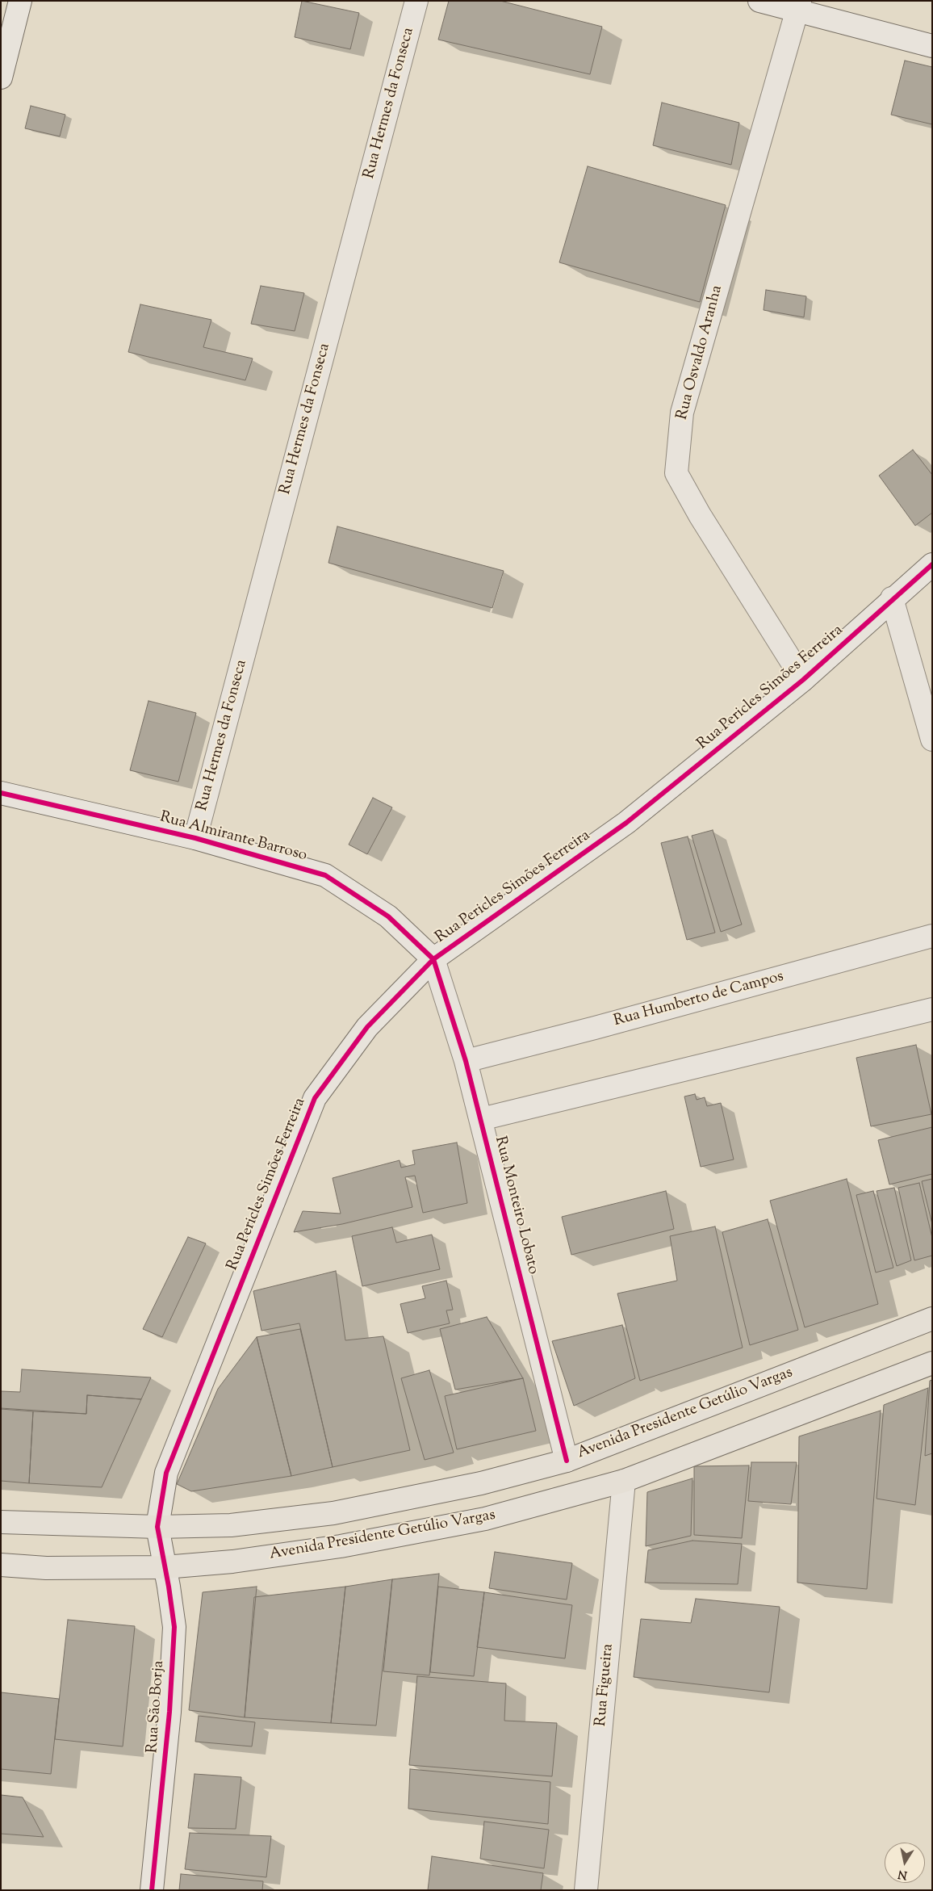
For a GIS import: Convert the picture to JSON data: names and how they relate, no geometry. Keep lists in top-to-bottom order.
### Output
{
  "streets": {
    "main road": ["Avenida Presidente Getúlio Vargas"],
    "street": [
      "Rua Hermes da Fonseca",
      "Rua Osvaldo Aranha",
      "Rua Pericles Simões Ferreira",
      "Rua Almirante Barroso",
      "Rua Humberto de Campos",
      "Rua Monteiro Lobato",
      "Rua Figueira",
      "Rua São Borja"
    ]
  },
  "crossings": [
    ["Rua Hermes da Fonseca", "Rua Almirante Barroso"],
    ["Rua Osvaldo Aranha", "Rua Pericles Simões Ferreira"],
    ["Rua Pericles Simões Ferreira", "Rua Almirante Barroso"],
    ["Rua Pericles Simões Ferreira", "Rua Monteiro Lobato"],
    ["Rua Pericles Simões Ferreira", "Avenida Presidente Getúlio Vargas"],
    ["Rua Pericles Simões Ferreira", "Rua São Borja"],
    ["Rua Almirante Barroso", "Rua Monteiro Lobato"],
    ["Rua Humberto de Campos", "Rua Monteiro Lobato"],
    ["Rua Monteiro Lobato", "Avenida Presidente Getúlio Vargas"],
    ["Avenida Presidente Getúlio Vargas", "Rua Figueira"],
    ["Avenida Presidente Getúlio Vargas", "Rua São Borja"]
  ],
  "north": "bottom"
}
